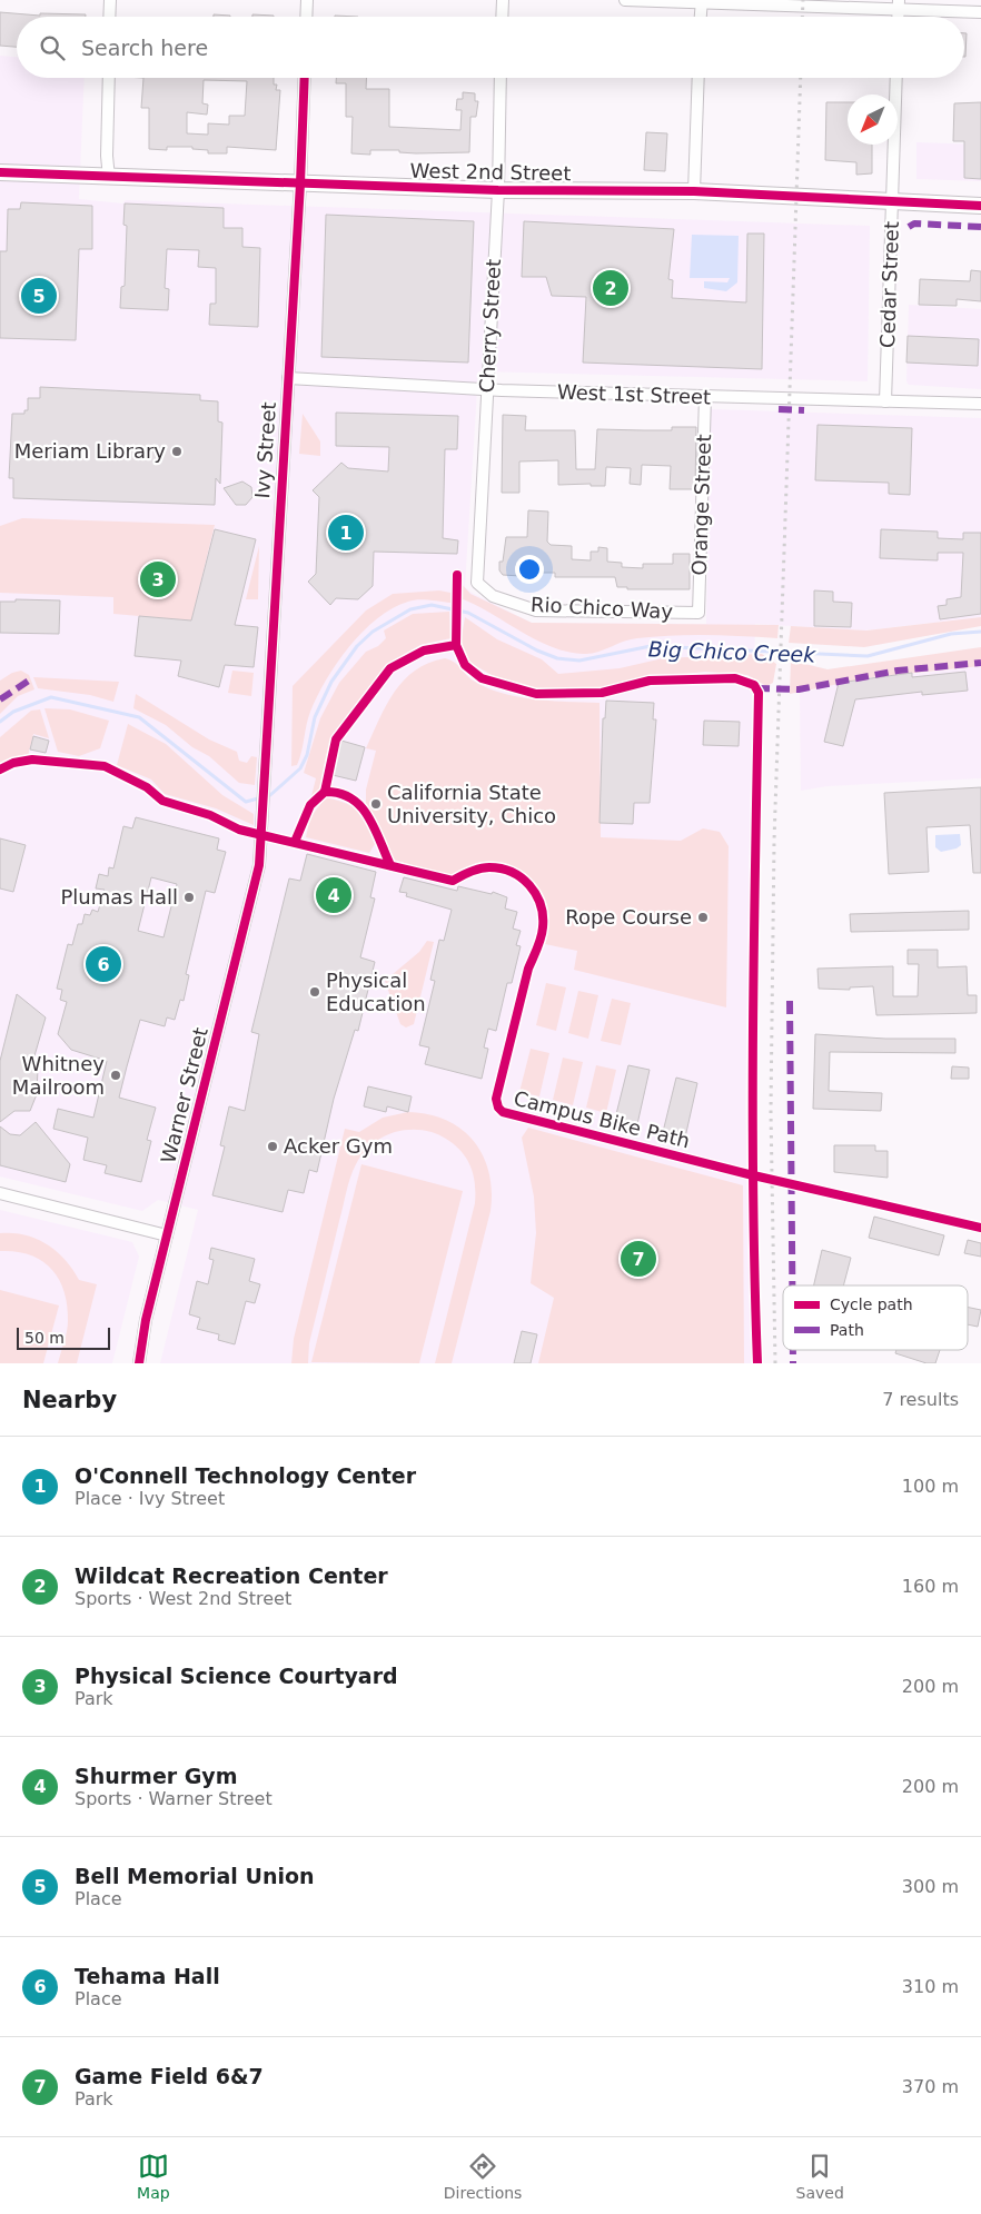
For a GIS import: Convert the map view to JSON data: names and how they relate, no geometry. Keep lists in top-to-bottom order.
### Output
{
  "streets": {
    "street": [
      "West 2nd Street",
      "Cedar Street",
      "Cherry Street",
      "West 1st Street",
      "Ivy Street",
      "Orange Street",
      "Rio Chico Way",
      "Warner Street"
    ],
    "cycle path": ["Campus Bike Path"]
  },
  "crossings": [
    ["West 2nd Street", "Cedar Street"],
    ["West 2nd Street", "Cherry Street"],
    ["West 2nd Street", "Ivy Street"],
    ["Cedar Street", "West 1st Street"],
    ["Cherry Street", "West 1st Street"],
    ["Cherry Street", "Rio Chico Way"],
    ["West 1st Street", "Ivy Street"],
    ["West 1st Street", "Orange Street"],
    ["Ivy Street", "Warner Street"],
    ["Orange Street", "Rio Chico Way"]
  ],
  "water": ["Big Chico Creek"],
  "places": [
    "Meriam Library",
    "California State University, Chico",
    "Plumas Hall",
    "Rope Course",
    "Physical Education",
    "Whitney Mailroom",
    "Acker Gym"
  ],
  "legend": ["Cycle path", "Path"],
  "scale_bar": "50 m",
  "north": "bottom left",
  "page": {
    "search": "Search here",
    "pins": [
      "2",
      "5",
      "1",
      "3",
      "4",
      "6",
      "7"
    ],
    "scale": "50 m",
    "heading": ["Nearby", "7 results"],
    "list": [
      {
        "mark": "1",
        "name": "O'Connell Technology Center",
        "note": "Place · Ivy Street",
        "value": "100 m"
      },
      {
        "mark": "2",
        "name": "Wildcat Recreation Center",
        "note": "Sports · West 2nd Street",
        "value": "160 m"
      },
      {
        "mark": "3",
        "name": "Physical Science Courtyard",
        "note": "Park",
        "value": "200 m"
      },
      {
        "mark": "4",
        "name": "Shurmer Gym",
        "note": "Sports · Warner Street",
        "value": "200 m"
      },
      {
        "mark": "5",
        "name": "Bell Memorial Union",
        "note": "Place",
        "value": "300 m"
      },
      {
        "mark": "6",
        "name": "Tehama Hall",
        "note": "Place",
        "value": "310 m"
      },
      {
        "mark": "7",
        "name": "Game Field 6&7",
        "note": "Park",
        "value": "370 m"
      }
    ],
    "nav": ["Map", "Directions", "Saved"]
  }
}
